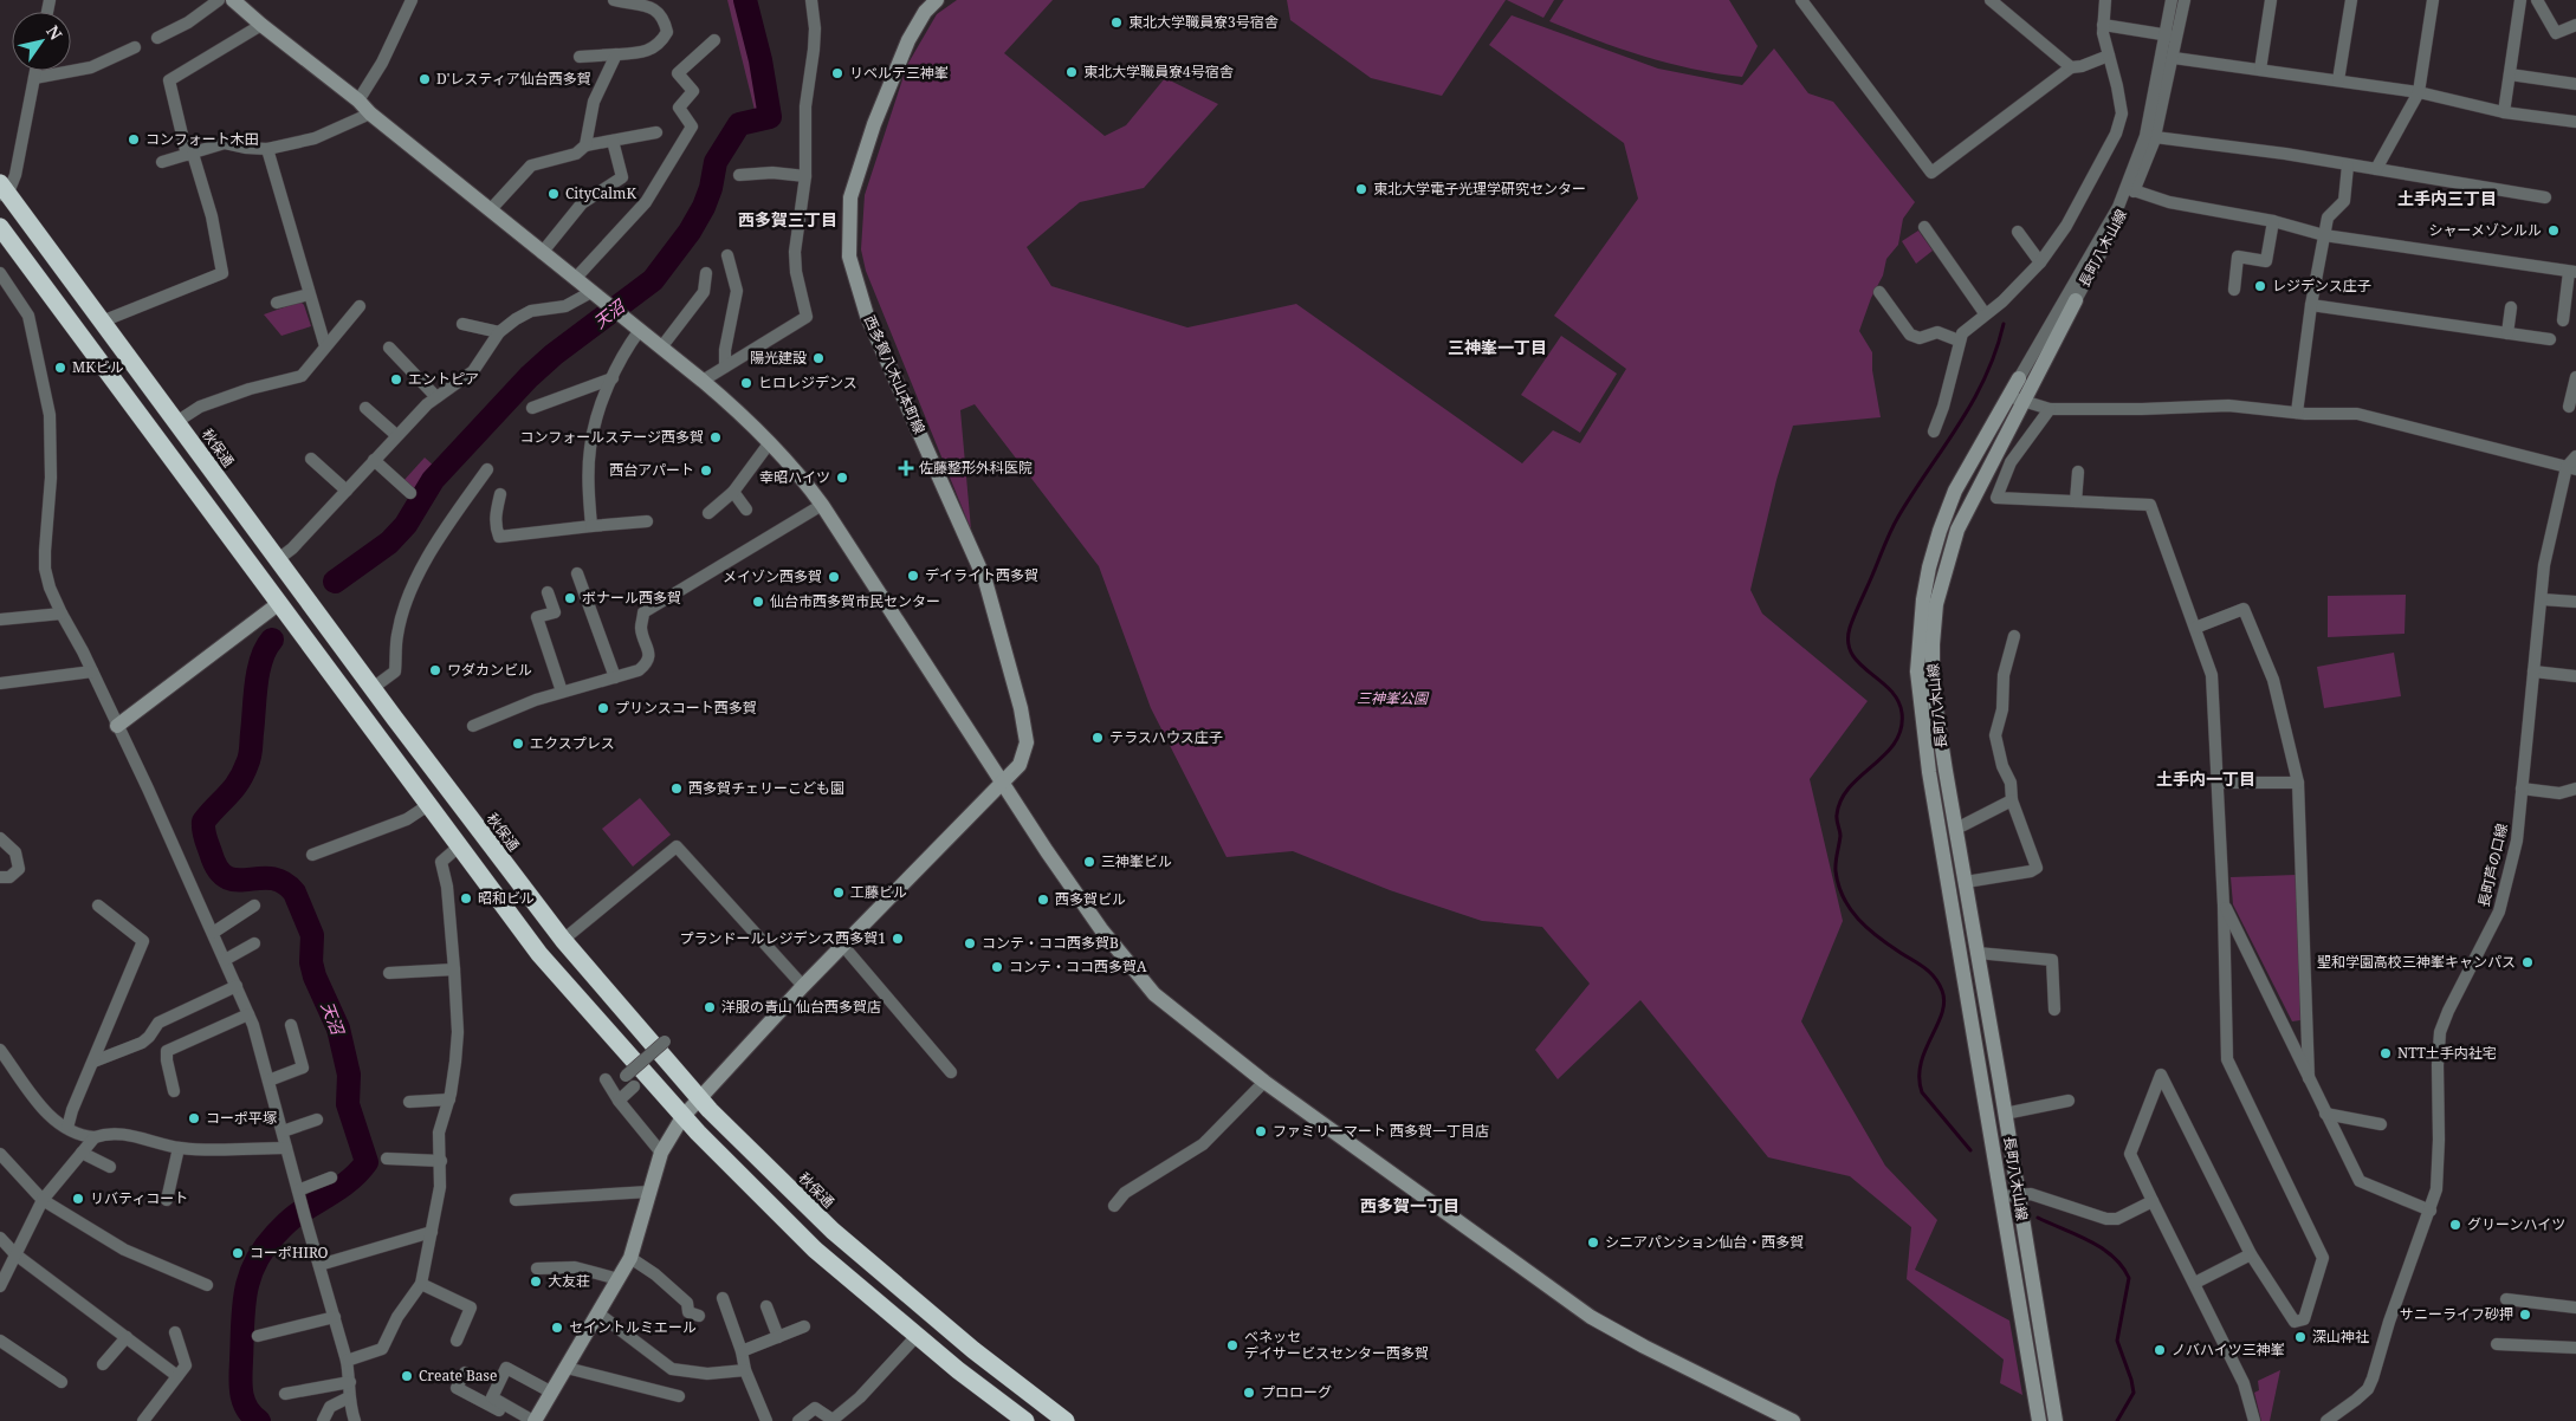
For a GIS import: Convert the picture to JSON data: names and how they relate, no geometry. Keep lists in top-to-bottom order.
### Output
{
  "streets": {
    "highway": ["秋保通"],
    "street": ["長町八木山線", "西多賀八木山本町線", "長町芦の口線"]
  },
  "crossings": [
    ["西多賀八木山本町線", "秋保通"]
  ],
  "districts": [
    "土手内三丁目",
    "西多賀三丁目",
    "三神峯一丁目",
    "土手内一丁目",
    "西多賀一丁目"
  ],
  "water": ["天沼"],
  "parks": ["三神峯公園"],
  "places": {
    "other": [
      "東北大学職員寮3号宿舎",
      "東北大学職員寮4号宿舎",
      "リベルテ三神峯",
      "D'レスティア仙台西多賀",
      "コンフォート木田",
      "東北大学電子光理学研究センター",
      "CityCalmK",
      "シャーメゾンルル",
      "レジデンス庄子",
      "陽光建設",
      "MKビル",
      "エントピア",
      "ヒロレジデンス",
      "コンフォールステージ西多賀",
      "西台アパート",
      "幸昭ハイツ",
      "デイライト西多賀",
      "メイゾン西多賀",
      "ボナール西多賀",
      "仙台市西多賀市民センター",
      "ワダカンビル",
      "プリンスコート西多賀",
      "テラスハウス庄子",
      "エクスプレス",
      "西多賀チェリーこども園",
      "三神峯ビル",
      "工藤ビル",
      "昭和ビル",
      "西多賀ビル",
      "プランドールレジデンス西多賀1",
      "コンテ・ココ西多賀B",
      "聖和学園高校三神峯キャンパス",
      "コンテ・ココ西多賀A",
      "洋服の青山 仙台西多賀店",
      "NTT土手内社宅",
      "コーポ平塚",
      "ファミリーマート 西多賀一丁目店",
      "リバティコート",
      "グリーンハイツ",
      "シニアパンション仙台・西多賀",
      "コーポHIRO",
      "大友荘",
      "サニーライフ砂押",
      "セイントルミエール",
      "深山神社",
      "ベネッセ デイサービスセンター西多賀",
      "ノバハイツ三神峯",
      "Create Base",
      "プロローグ"
    ],
    "health": ["佐藤整形外科医院"]
  },
  "north": "top right"
}
